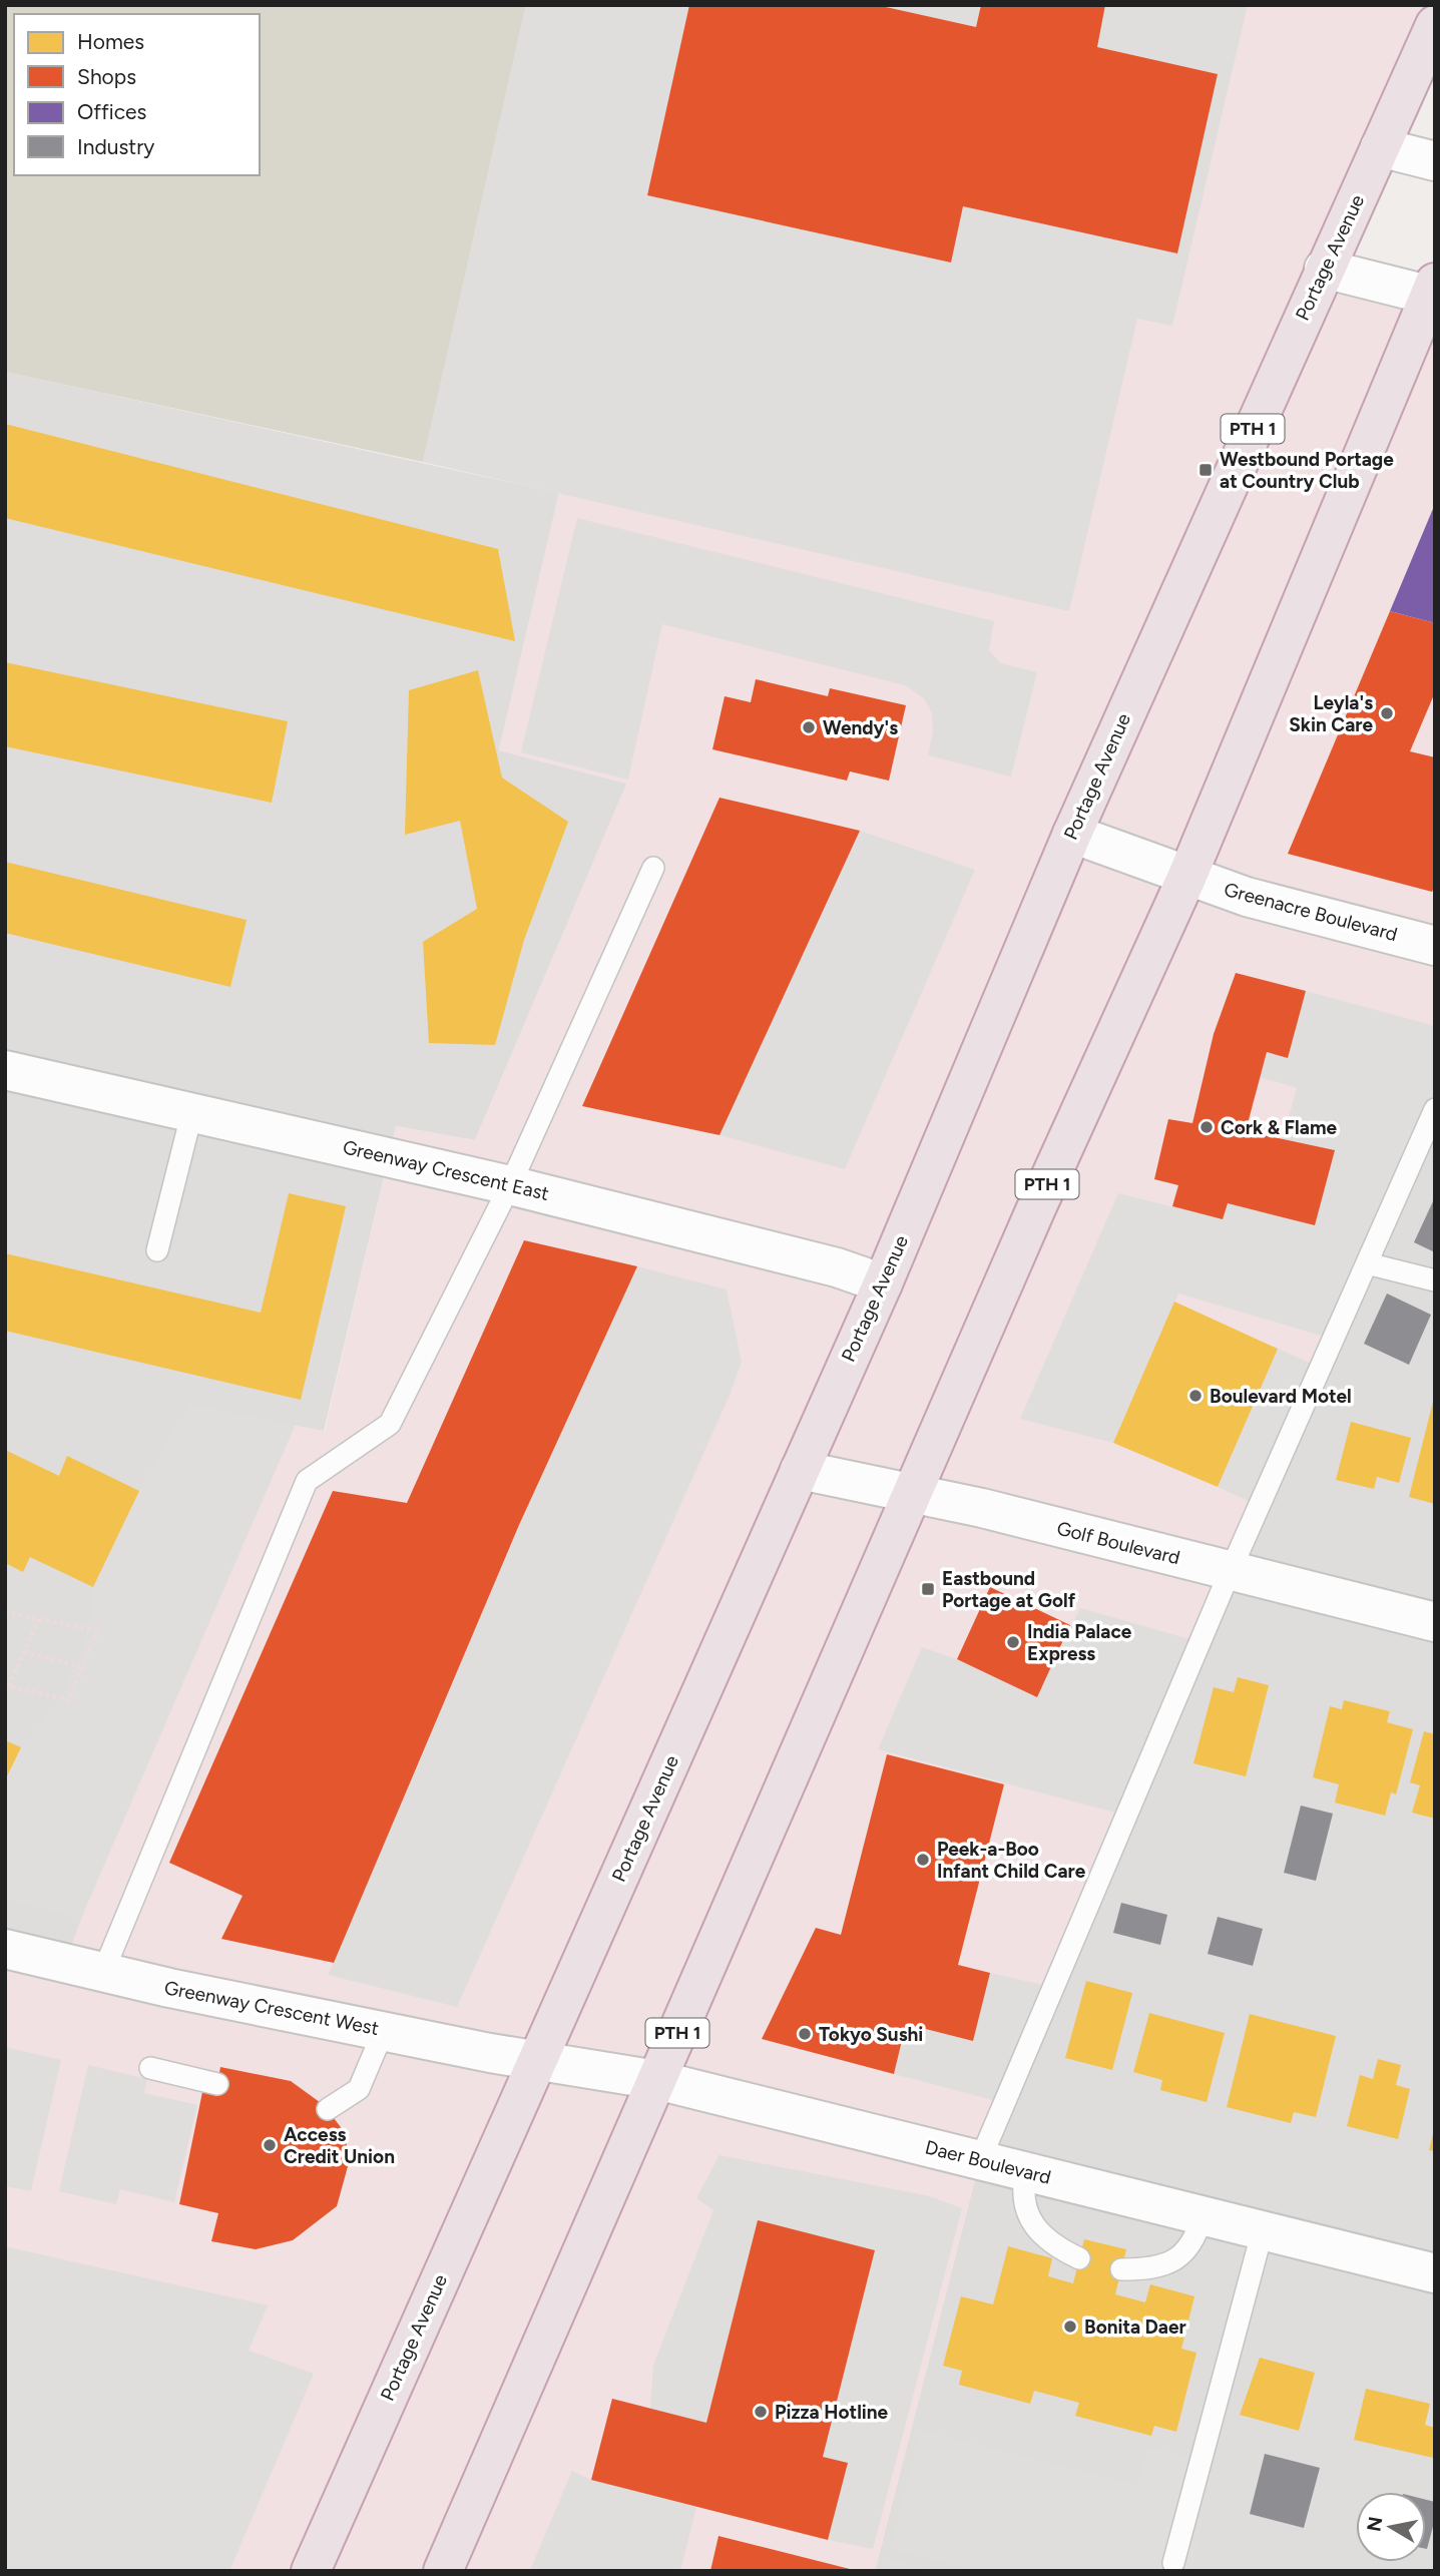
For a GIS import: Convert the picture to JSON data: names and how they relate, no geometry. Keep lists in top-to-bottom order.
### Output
{
  "streets": {
    "highway": ["Portage Avenue", "PTH 1"],
    "street": [
      "Greenacre Boulevard",
      "Greenway Crescent East",
      "Golf Boulevard",
      "Greenway Crescent West",
      "Daer Boulevard"
    ]
  },
  "crossings": [
    ["Portage Avenue", "Greenacre Boulevard"],
    ["Portage Avenue", "Greenway Crescent East"],
    ["Portage Avenue", "Golf Boulevard"],
    ["Portage Avenue", "Greenway Crescent West"],
    ["Portage Avenue", "Daer Boulevard"],
    ["PTH 1", "Greenacre Boulevard"],
    ["PTH 1", "Golf Boulevard"],
    ["PTH 1", "Daer Boulevard"],
    ["Greenway Crescent West", "Daer Boulevard"]
  ],
  "places": {
    "transit": ["Westbound Portage at Country Club", "Eastbound Portage at Golf"],
    "other": [
      "Leyla's Skin Care",
      "Wendy's",
      "Cork & Flame",
      "Boulevard Motel",
      "India Palace Express",
      "Peek-a-Boo Infant Child Care",
      "Tokyo Sushi",
      "Access Credit Union",
      "Bonita Daer",
      "Pizza Hotline"
    ]
  },
  "legend": [
    "Homes",
    "Shops",
    "Offices",
    "Industry"
  ],
  "north": "left"
}
